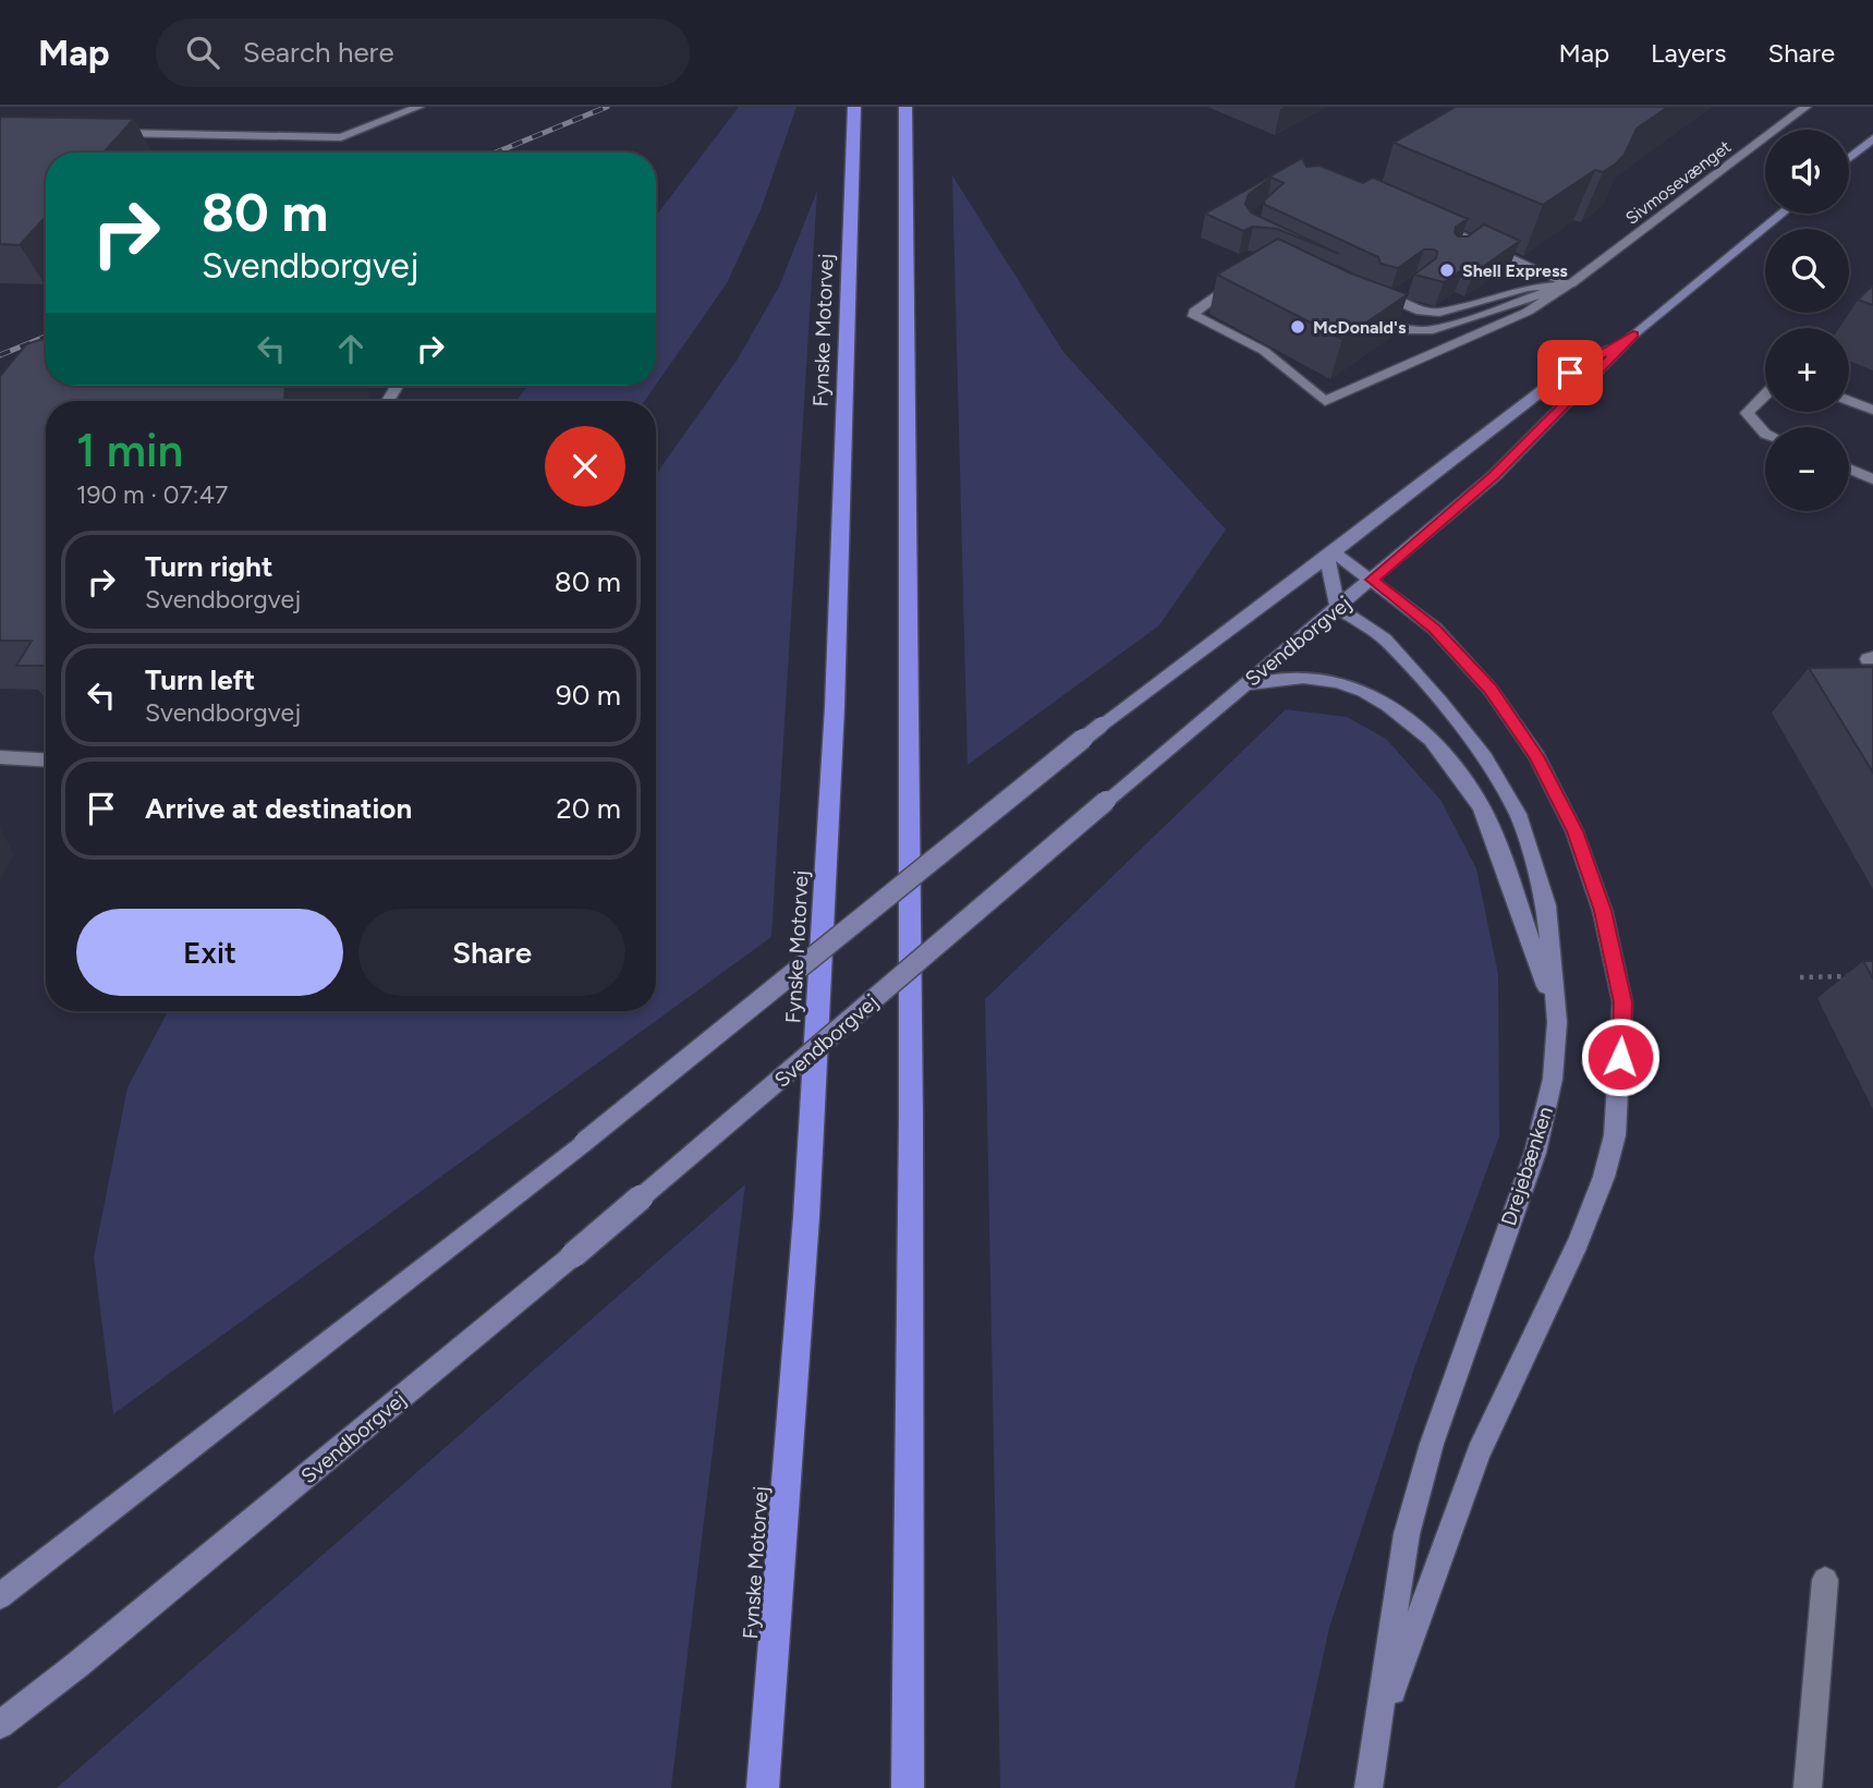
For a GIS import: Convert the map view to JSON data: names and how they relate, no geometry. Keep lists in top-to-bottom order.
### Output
{
  "streets": {
    "highway": ["Fynske Motorvej"],
    "main road": ["Svendborgvej", "Drejebænken"],
    "street": ["Sivmosevænget"]
  },
  "crossings": [
    ["Svendborgvej", "Drejebænken"]
  ],
  "places": ["Shell Express", "McDonald's"],
  "page": {
    "header": "Map",
    "search": "Search here",
    "nav": ["Map", "Layers", "Share"],
    "map_buttons": ["+", "−"],
    "turn": ["80 m", "Svendborgvej"],
    "heading": ["1 min", "190 m · 07:47"],
    "list": [
      {
        "name": "Turn right",
        "note": "Svendborgvej",
        "value": "80 m"
      },
      {
        "name": "Turn left",
        "note": "Svendborgvej",
        "value": "90 m"
      },
      {
        "name": "Arrive at destination",
        "value": "20 m"
      }
    ],
    "buttons": ["Exit", "Share"]
  }
}
